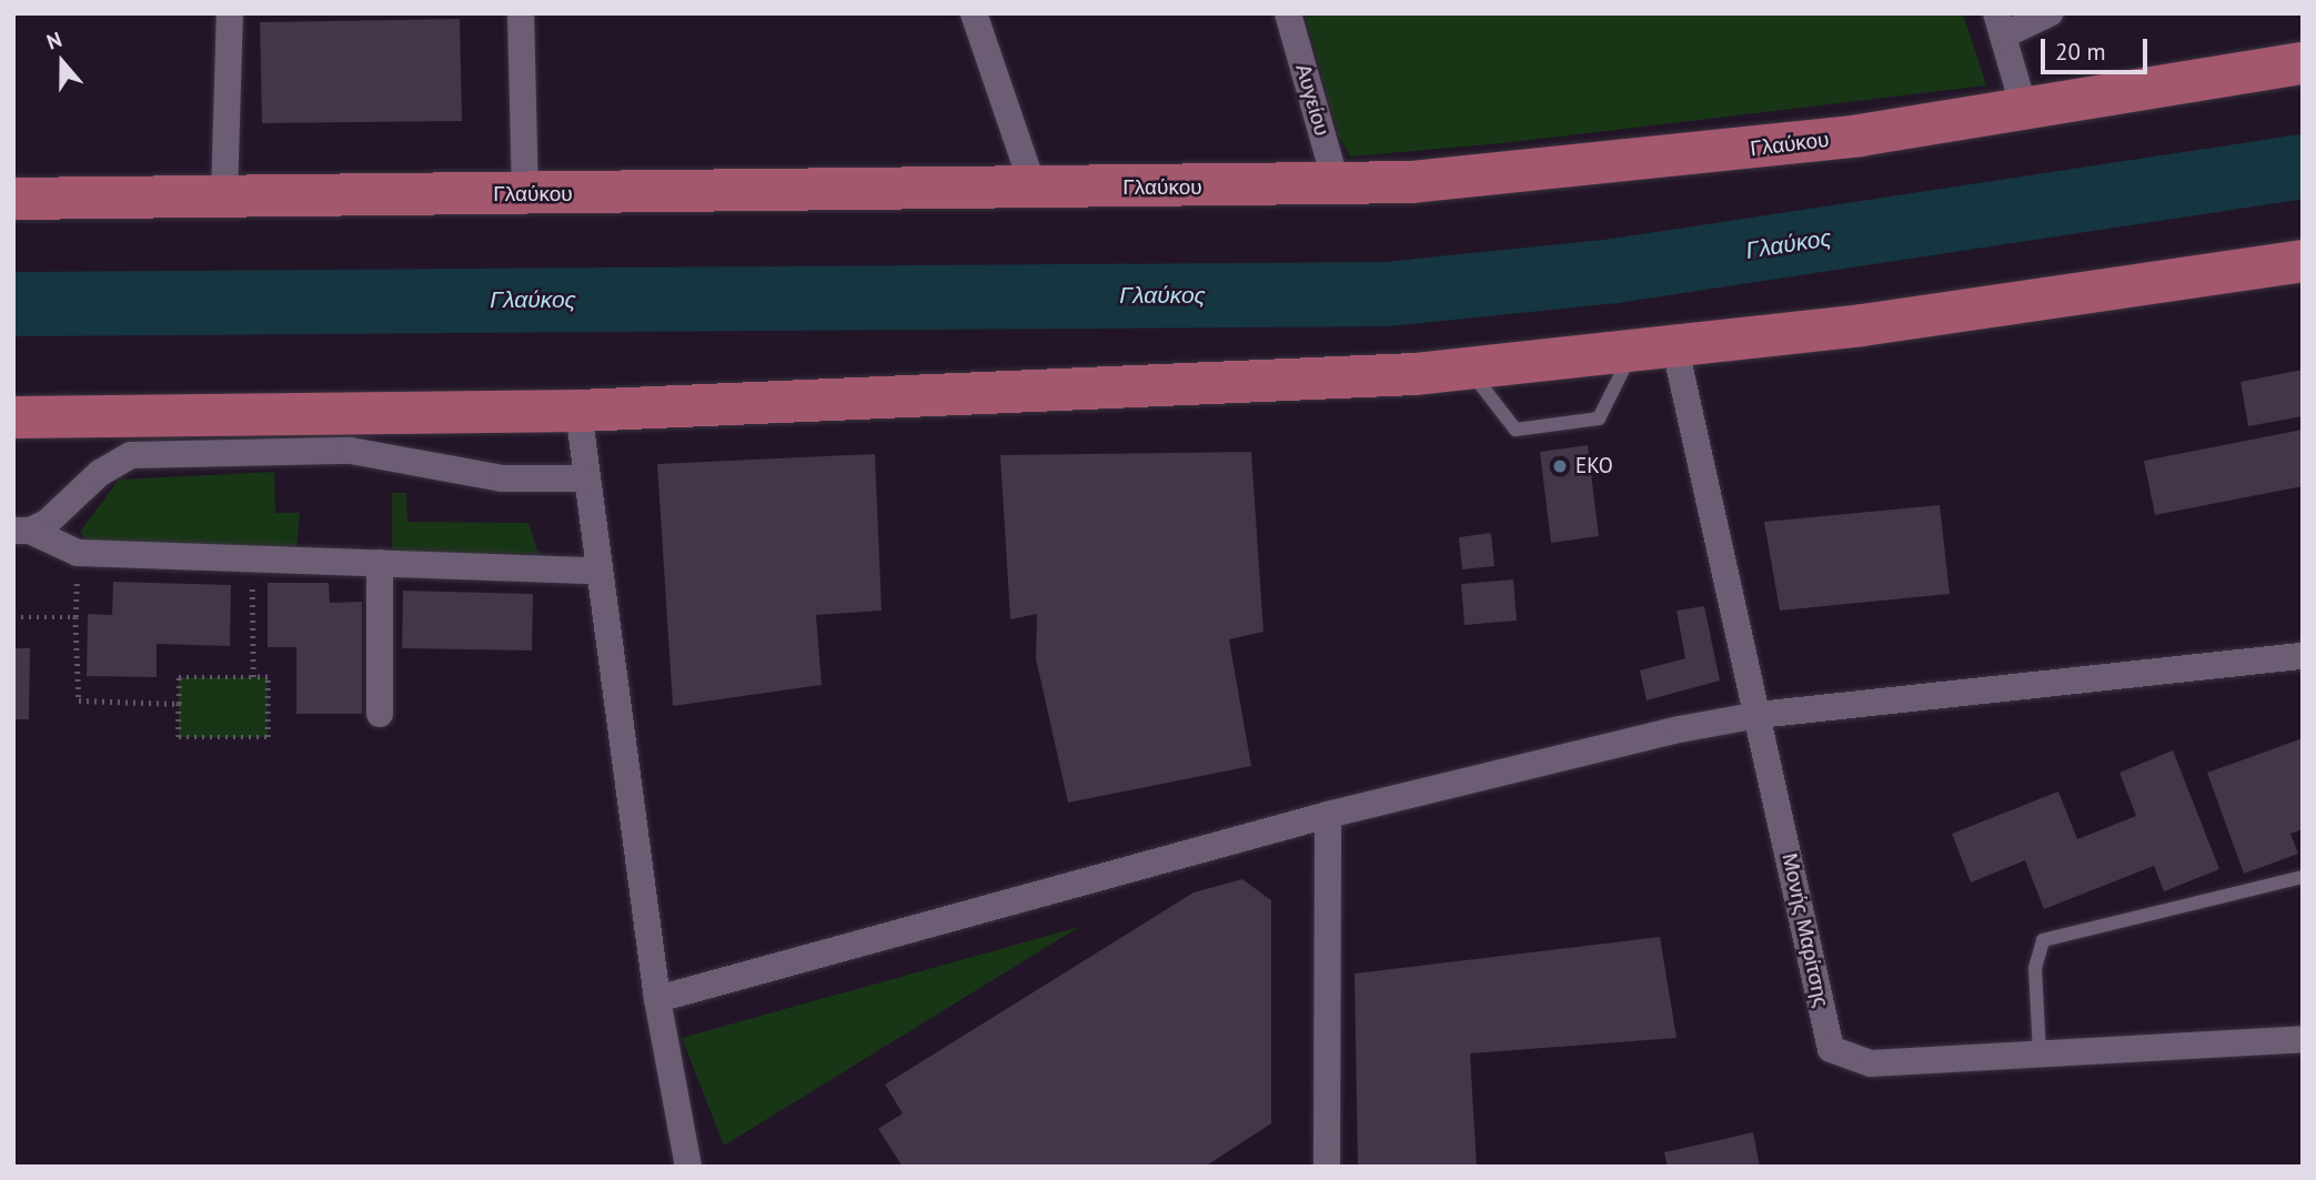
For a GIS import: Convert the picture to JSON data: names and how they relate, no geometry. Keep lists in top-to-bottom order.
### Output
{
  "streets": {
    "main road": ["Γλαύκου"],
    "street": ["Αυγείου", "Μονής Μαρίτσης"]
  },
  "crossings": [
    ["Αυγείου", "Γλαύκου"]
  ],
  "water": ["Γλαύκος"],
  "places": ["EKO"],
  "scale_bar": "20 m",
  "north": "top"
}
